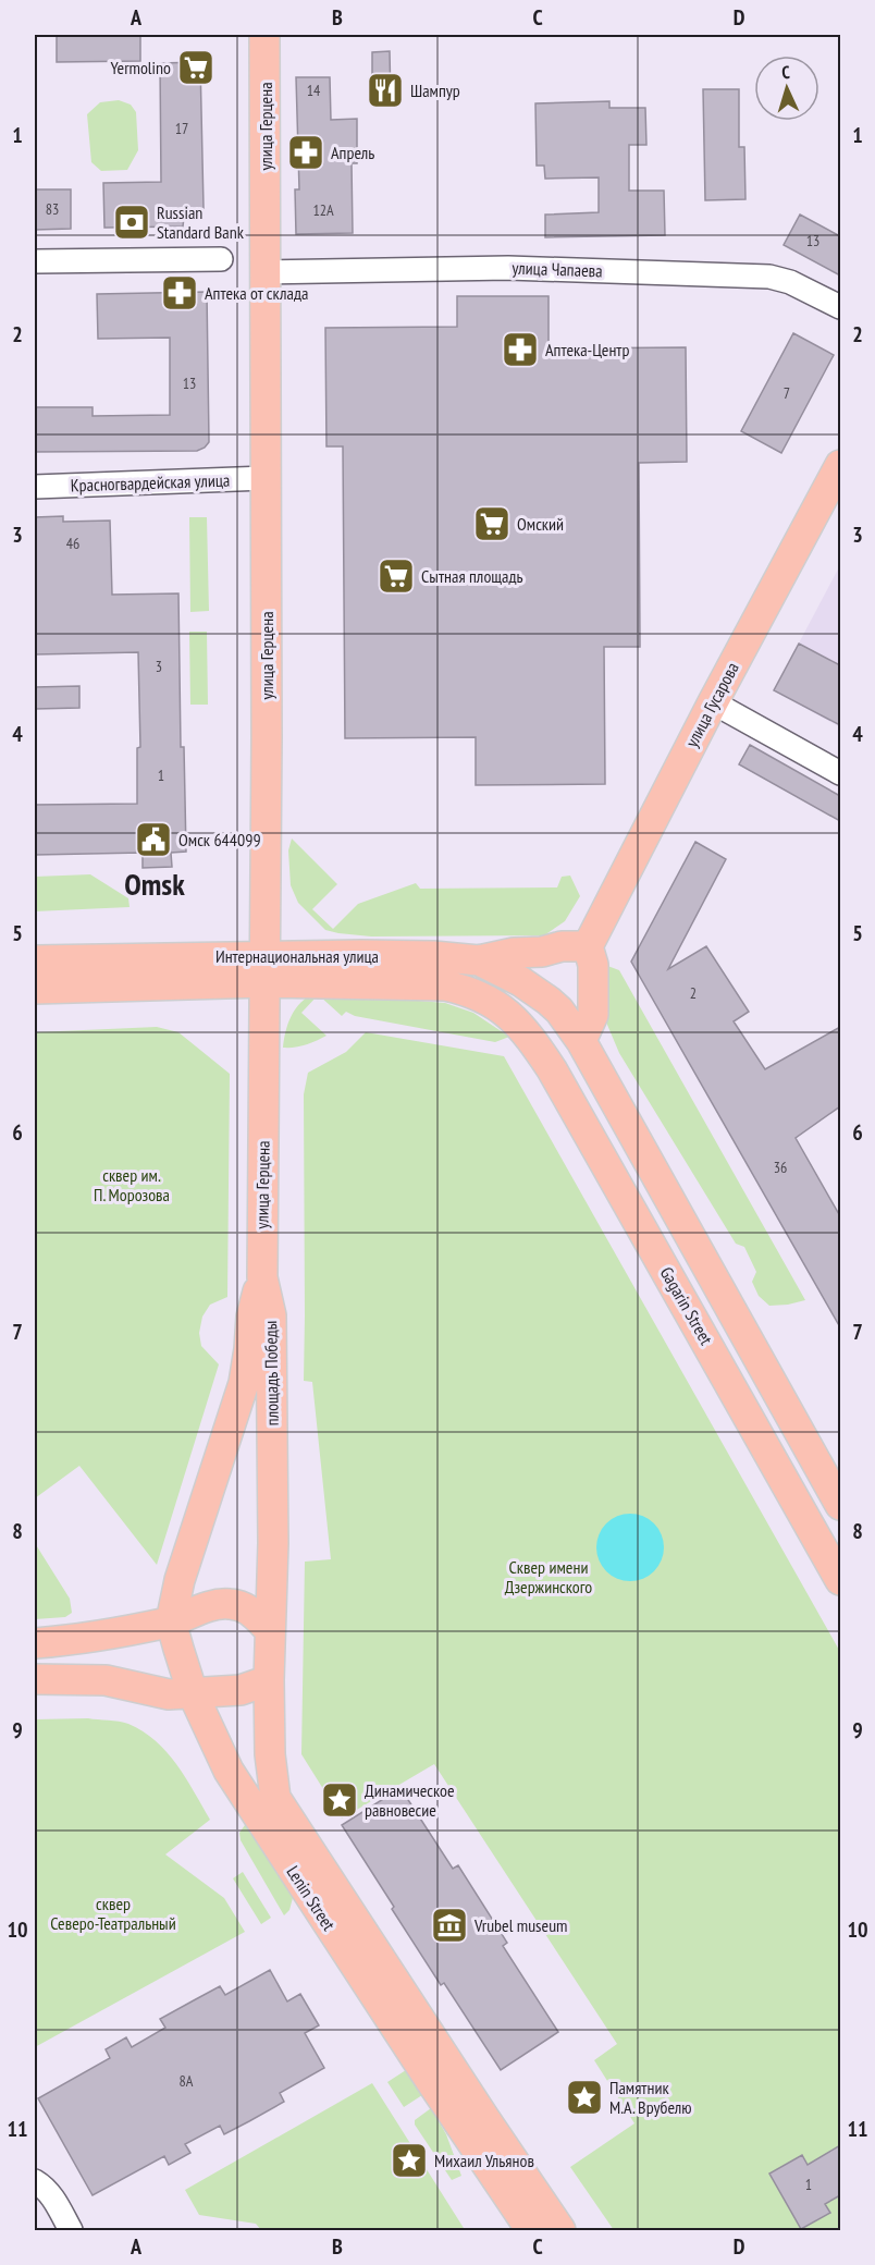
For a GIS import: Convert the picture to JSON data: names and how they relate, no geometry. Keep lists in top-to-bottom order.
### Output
{
  "streets": {
    "main road": [
      "улица Герцена",
      "улица Гусарова",
      "Интернациональная улица",
      "Gagarin Street",
      "площадь Победы",
      "Lenin Street"
    ],
    "street": ["улица Чапаева", "Красногвардейская улица"]
  },
  "crossings": [
    ["улица Герцена", "улица Чапаева"],
    ["улица Герцена", "Красногвардейская улица"],
    ["улица Герцена", "Интернациональная улица"],
    ["улица Герцена", "площадь Победы"],
    ["Интернациональная улица", "Gagarin Street"],
    ["площадь Победы", "Lenin Street"]
  ],
  "districts": ["Omsk"],
  "parks": ["сквер им. П. Морозова", "Сквер имени Дзержинского", "сквер Северо-Театральный"],
  "places": {
    "supermarket": ["Yermolino", "Омский", "Сытная площадь"],
    "restaurant": ["Шампур"],
    "pharmacy": ["Апрель", "Аптека от склада", "Аптека-Центр"],
    "bank": ["Russian Standard Bank"],
    "public building": ["Омск 644099"],
    "place": ["Динамическое равновесие", "Памятник М.А. Врубелю", "Михаил Ульянов"],
    "museum": ["Vrubel museum"]
  },
  "house_numbers": [
    "14",
    "17",
    "83",
    "12А",
    "13",
    "13",
    "7",
    "46",
    "3",
    "1",
    "2",
    "36",
    "8А",
    "1"
  ],
  "north": "top",
  "grid": {
    "columns": [
      "A",
      "B",
      "C",
      "D"
    ],
    "rows": [
      "1",
      "2",
      "3",
      "4",
      "5",
      "6",
      "7",
      "8",
      "9",
      "10",
      "11"
    ]
  }
}
